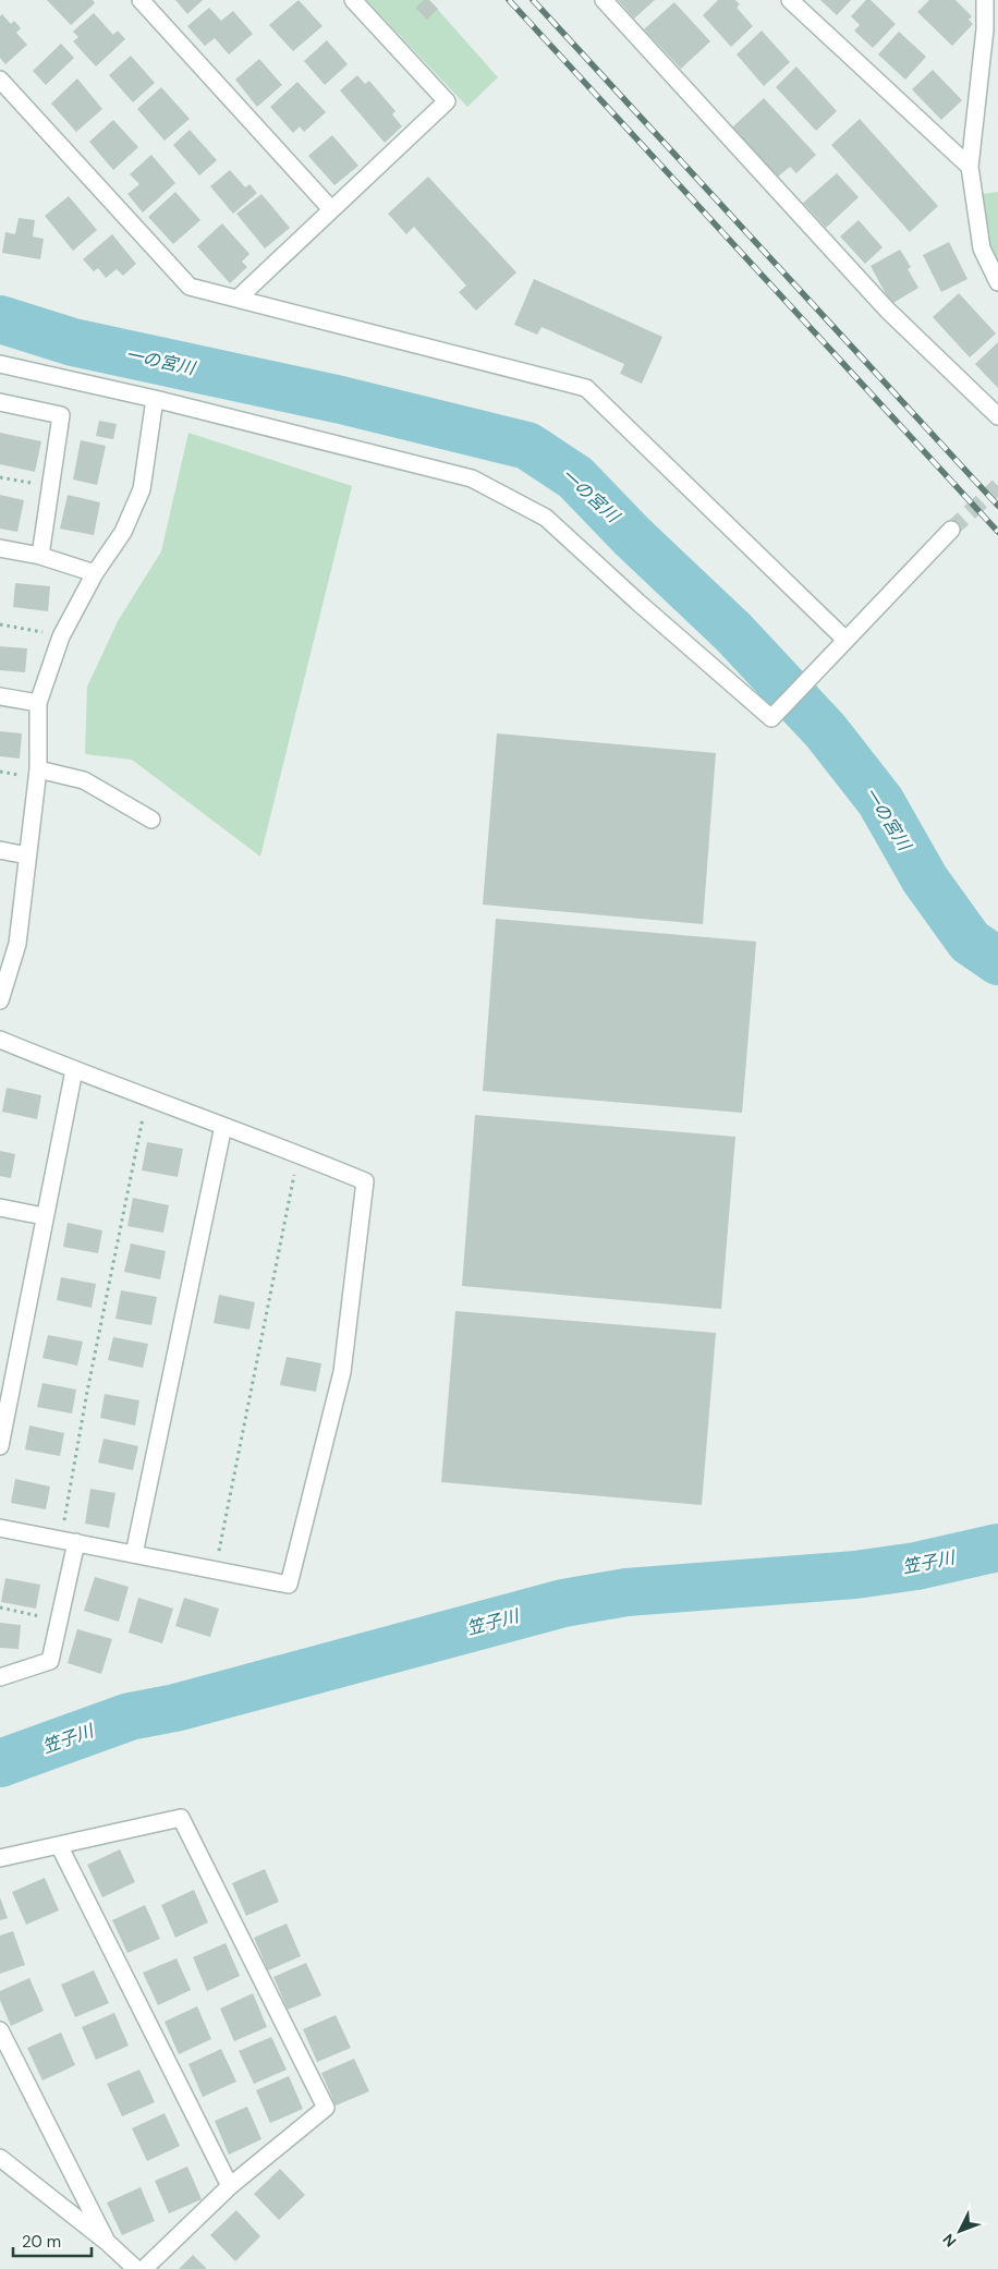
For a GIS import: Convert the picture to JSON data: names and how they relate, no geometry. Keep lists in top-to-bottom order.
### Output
{
  "water": ["一の宮川", "笠子川"],
  "scale_bar": "20 m",
  "north": "bottom left"
}
